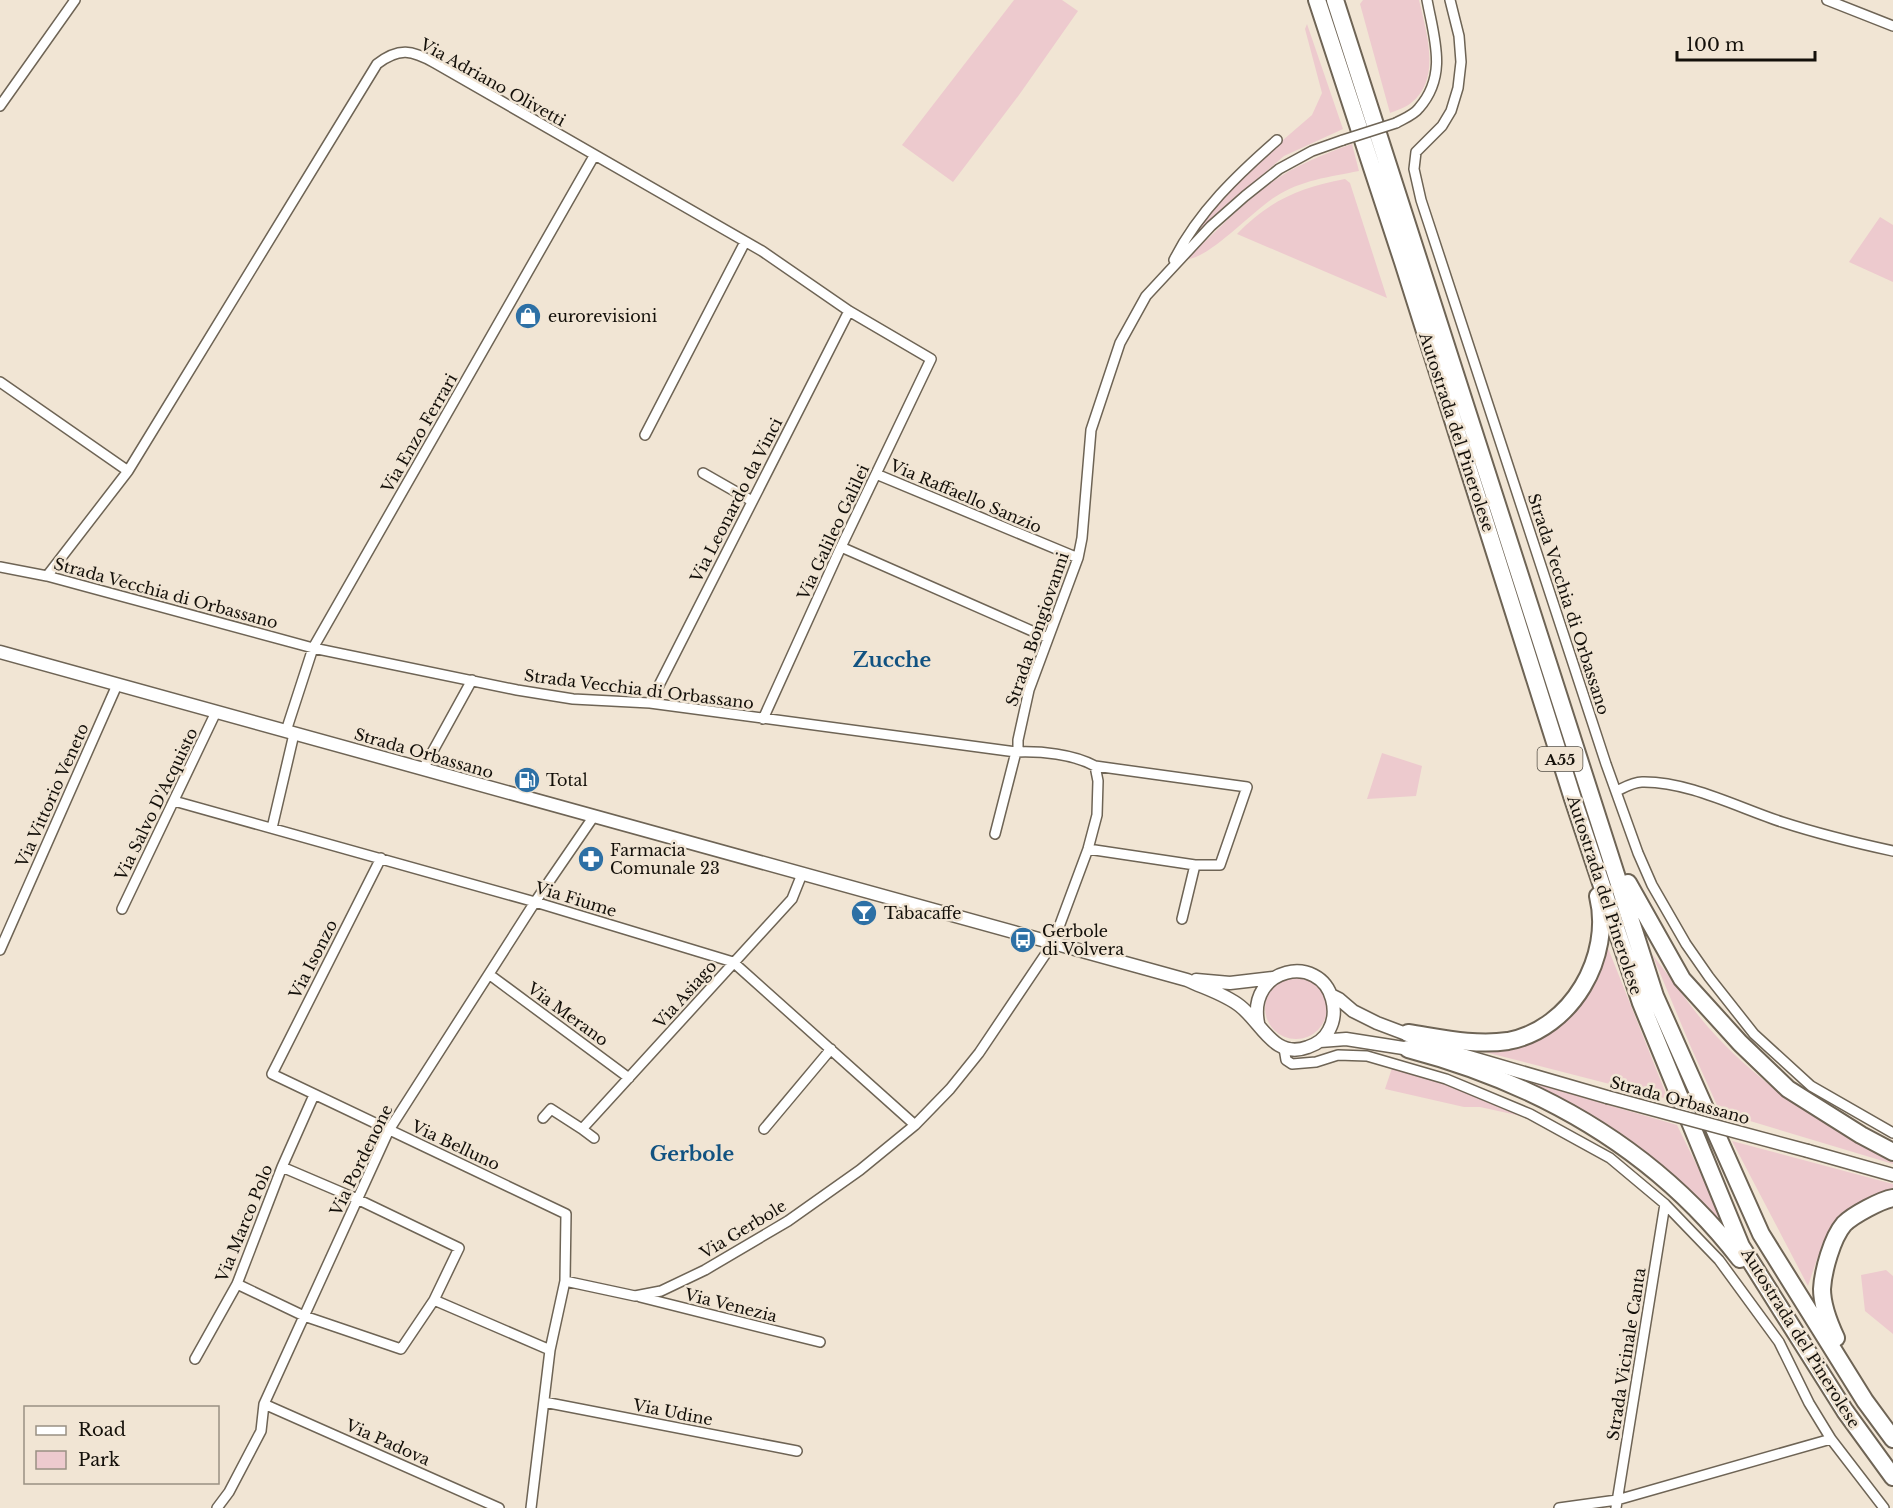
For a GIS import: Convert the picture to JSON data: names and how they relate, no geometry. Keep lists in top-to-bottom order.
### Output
{
  "streets": {
    "highway": ["Autostrada del Pinerolese", "A55"],
    "main road": ["Strada Orbassano"],
    "street": [
      "Via Adriano Olivetti",
      "Via Enzo Ferrari",
      "Via Raffaello Sanzio",
      "Via Leonardo da Vinci",
      "Via Galileo Galilei",
      "Strada Vecchia di Orbassano",
      "Strada Bongiovanni",
      "Via Vittorio Veneto",
      "Via Salvo D'Acquisto",
      "Via Fiume",
      "Via Isonzo",
      "Via Asiago",
      "Via Merano",
      "Via Belluno",
      "Via Pordenone",
      "Via Marco Polo",
      "Via Gerbole",
      "Via Venezia",
      "Strada Vicinale Canta",
      "Via Udine",
      "Via Padova"
    ]
  },
  "crossings": [
    ["Via Adriano Olivetti", "Via Enzo Ferrari"],
    ["Via Adriano Olivetti", "Via Leonardo da Vinci"],
    ["Via Adriano Olivetti", "Via Galileo Galilei"],
    ["Via Adriano Olivetti", "Strada Vecchia di Orbassano"],
    ["Via Enzo Ferrari", "Strada Vecchia di Orbassano"],
    ["Via Enzo Ferrari", "Strada Orbassano"],
    ["Via Enzo Ferrari", "Via Fiume"],
    ["Via Raffaello Sanzio", "Via Galileo Galilei"],
    ["Via Raffaello Sanzio", "Strada Bongiovanni"],
    ["Via Leonardo da Vinci", "Strada Vecchia di Orbassano"],
    ["Via Galileo Galilei", "Strada Vecchia di Orbassano"],
    ["Strada Vecchia di Orbassano", "Strada Bongiovanni"],
    ["Strada Vecchia di Orbassano", "Via Gerbole"],
    ["Strada Orbassano", "Via Vittorio Veneto"],
    ["Strada Orbassano", "Via Salvo D'Acquisto"],
    ["Strada Orbassano", "Via Asiago"],
    ["Strada Orbassano", "Via Pordenone"],
    ["Strada Orbassano", "Via Gerbole"],
    ["Via Salvo D'Acquisto", "Via Fiume"],
    ["Via Fiume", "Via Isonzo"],
    ["Via Fiume", "Via Asiago"],
    ["Via Fiume", "Via Pordenone"],
    ["Via Fiume", "Via Gerbole"],
    ["Via Isonzo", "Via Belluno"],
    ["Via Asiago", "Via Merano"],
    ["Via Merano", "Via Pordenone"],
    ["Via Belluno", "Via Pordenone"],
    ["Via Belluno", "Via Marco Polo"],
    ["Via Belluno", "Via Gerbole"],
    ["Via Pordenone", "Via Padova"],
    ["Via Gerbole", "Via Venezia"]
  ],
  "districts": ["Zucche", "Gerbole"],
  "places": {
    "shop": ["eurorevisioni"],
    "fuel station": ["Total"],
    "pharmacy": ["Farmacia Comunale 23"],
    "bar": ["Tabacaffe"],
    "bus stop": ["Gerbole di Volvera"]
  },
  "legend": ["Road", "Park"],
  "scale_bar": "100 m"
}
